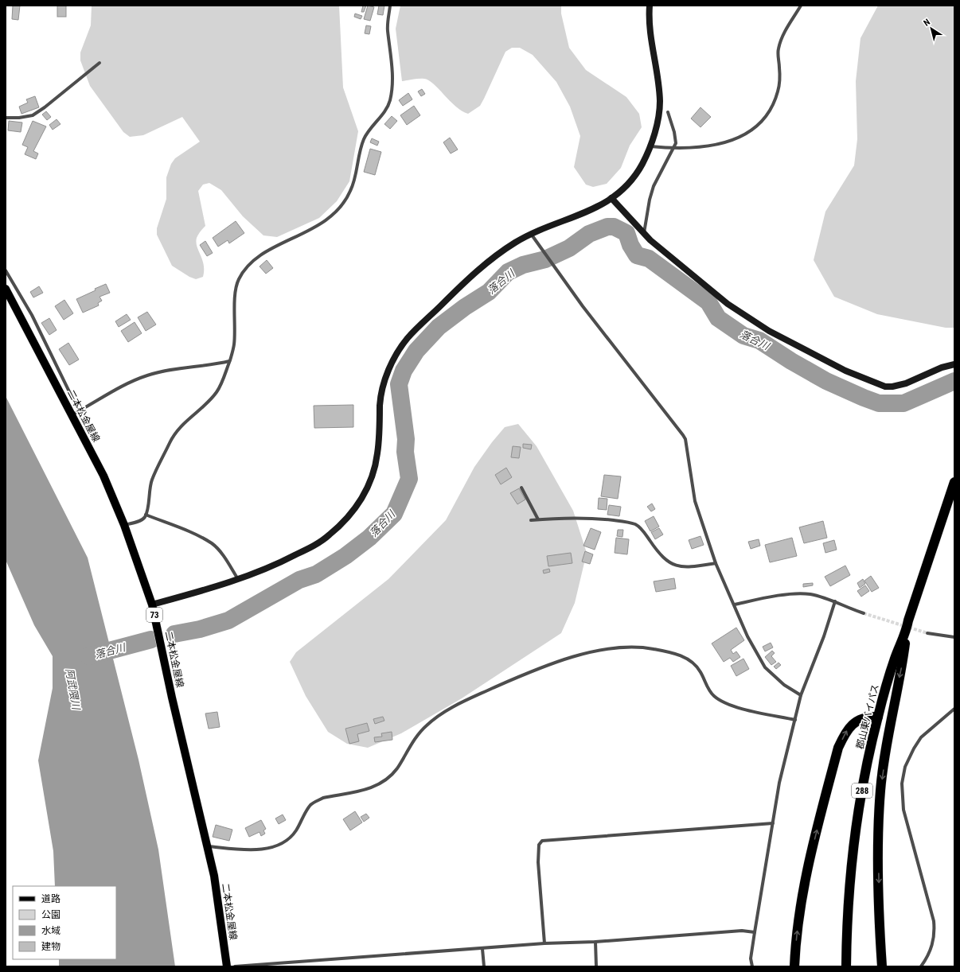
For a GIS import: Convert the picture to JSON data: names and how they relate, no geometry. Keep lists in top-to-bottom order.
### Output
{
  "streets": {
    "highway": ["郡山東バイパス", "288"],
    "main road": ["二本松金屋線", "73"]
  },
  "water": ["落合川", "阿武隈川"],
  "legend": [
    "道路",
    "公園",
    "水域",
    "建物"
  ],
  "north": "top left"
}
